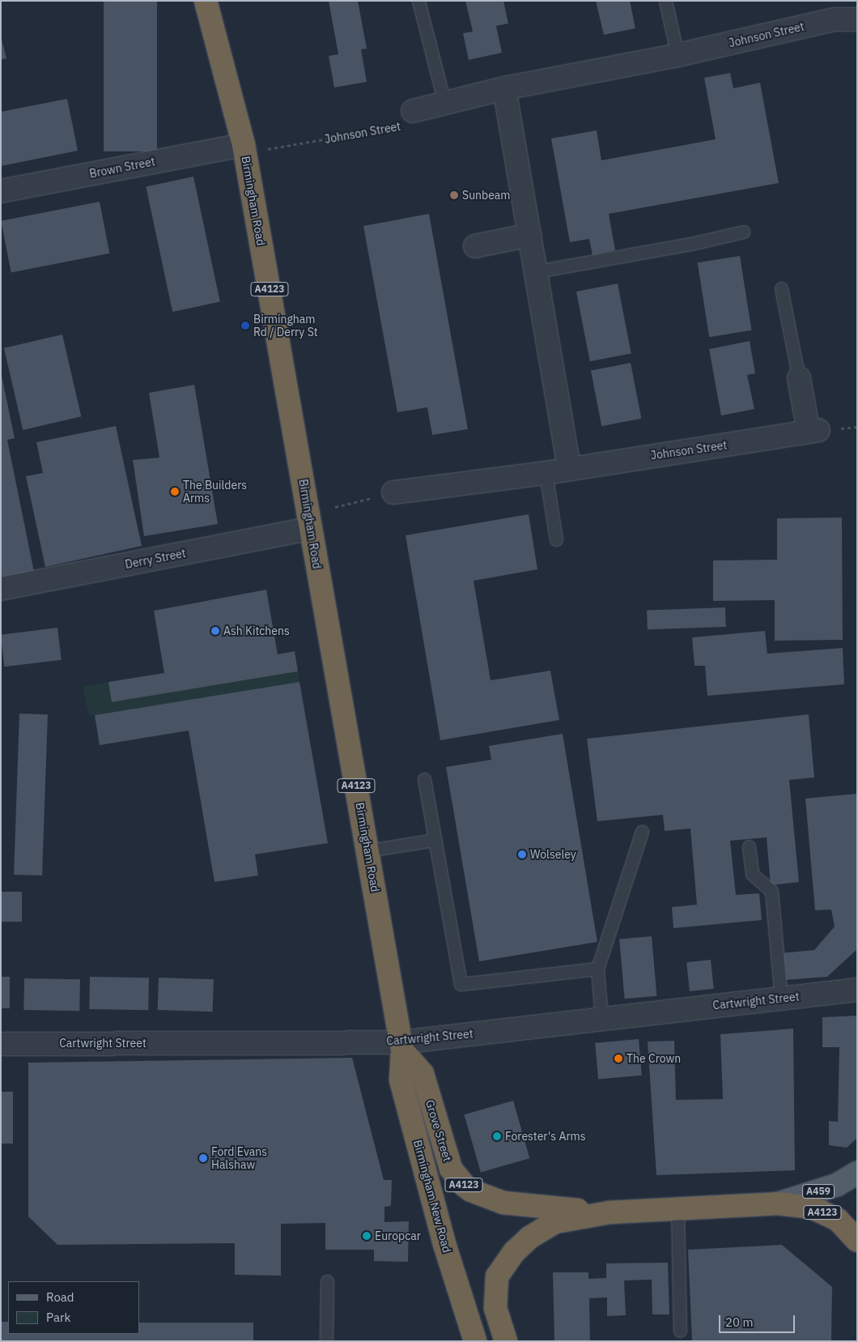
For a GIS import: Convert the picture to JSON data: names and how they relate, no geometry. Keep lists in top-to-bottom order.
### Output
{
  "streets": {
    "highway": [
      "Birmingham Road",
      "A4123",
      "Grove Street",
      "Birmingham New Road"
    ],
    "main road": ["A459"],
    "street": [
      "Johnson Street",
      "Brown Street",
      "Derry Street",
      "Cartwright Street"
    ]
  },
  "crossings": [
    ["Brown Street", "Birmingham Road"],
    ["Birmingham Road", "Derry Street"],
    ["Birmingham Road", "Cartwright Street"],
    ["Birmingham Road", "Grove Street"],
    ["Birmingham Road", "Birmingham New Road"],
    ["Cartwright Street", "Grove Street"],
    ["Cartwright Street", "Birmingham New Road"],
    ["Grove Street", "Birmingham New Road"]
  ],
  "places": [
    "Sunbeam",
    "Birmingham Rd / Derry St",
    "The Builders Arms",
    "Ash Kitchens",
    "Wolseley",
    "The Crown",
    "Forester's Arms",
    "Ford Evans Halshaw",
    "Europcar"
  ],
  "legend": ["Road", "Park"],
  "scale_bar": "20 m"
}
